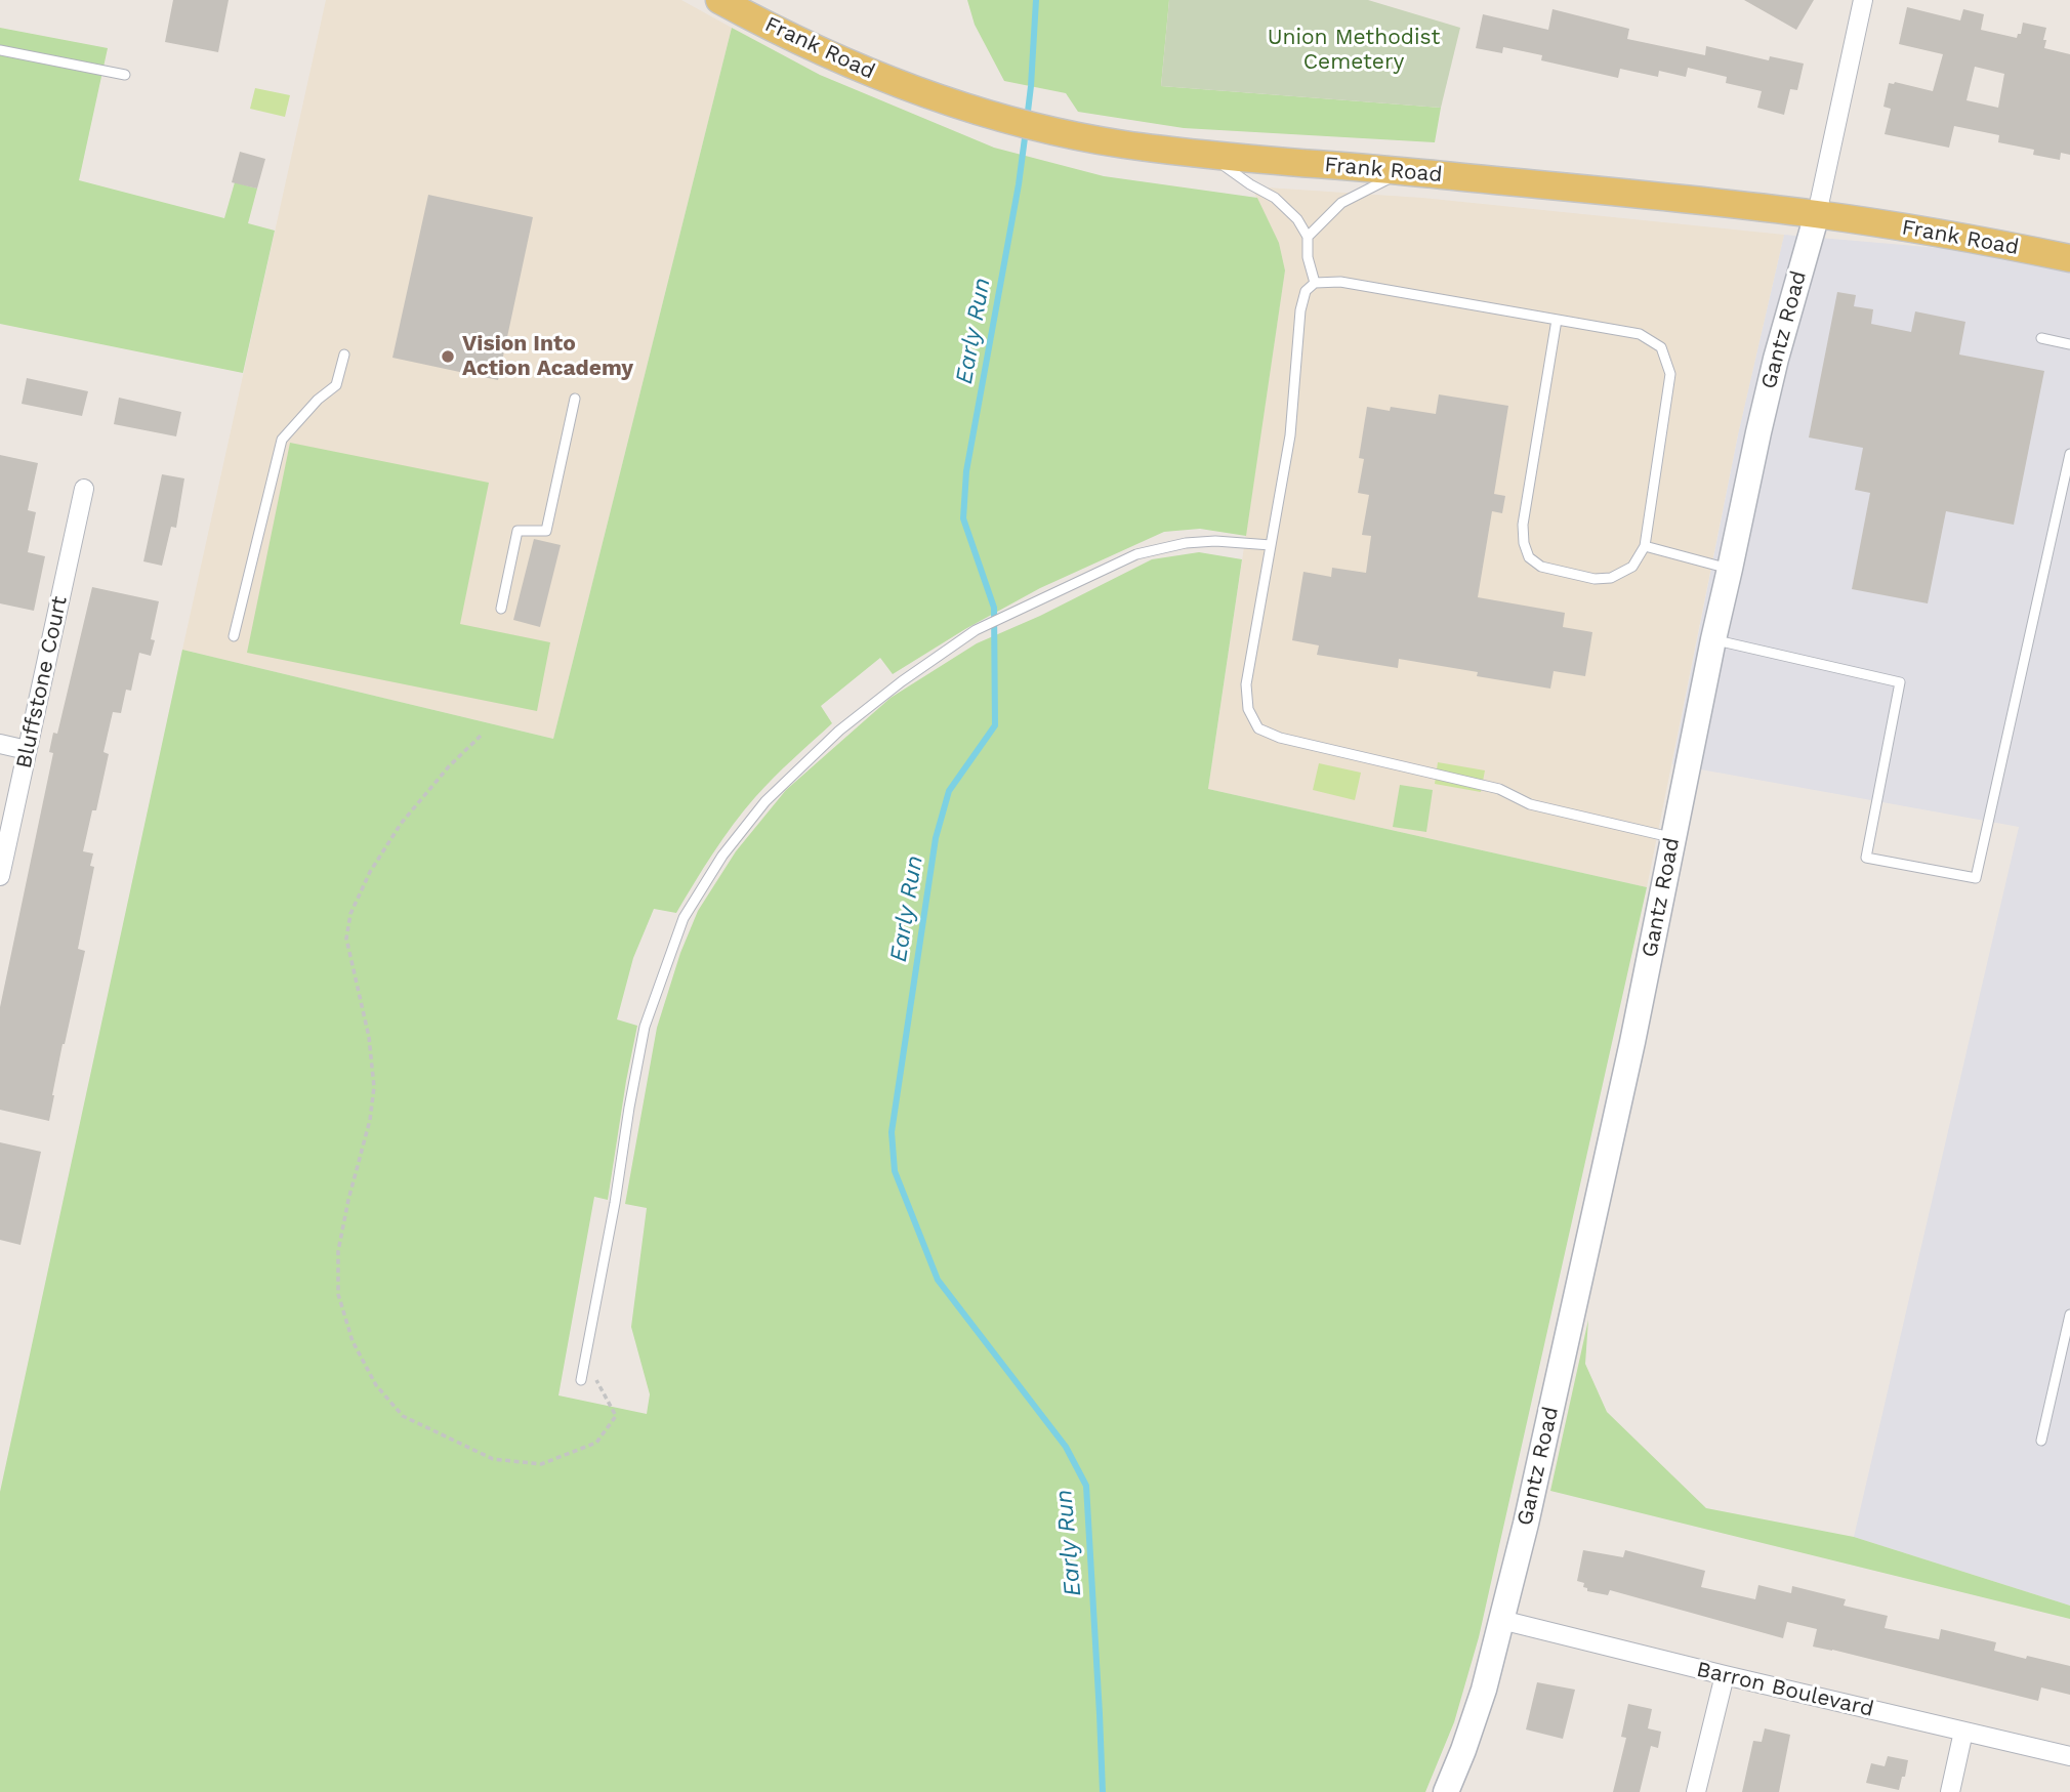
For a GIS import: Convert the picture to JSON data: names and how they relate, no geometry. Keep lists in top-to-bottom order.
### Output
{
  "streets": {
    "main road": ["Frank Road", "Gantz Road"],
    "street": ["Bluffstone Court", "Barron Boulevard"]
  },
  "crossings": [
    ["Frank Road", "Gantz Road"],
    ["Gantz Road", "Barron Boulevard"]
  ],
  "water": ["Early Run"],
  "parks": ["Union Methodist Cemetery"],
  "places": ["Vision Into Action Academy"]
}
